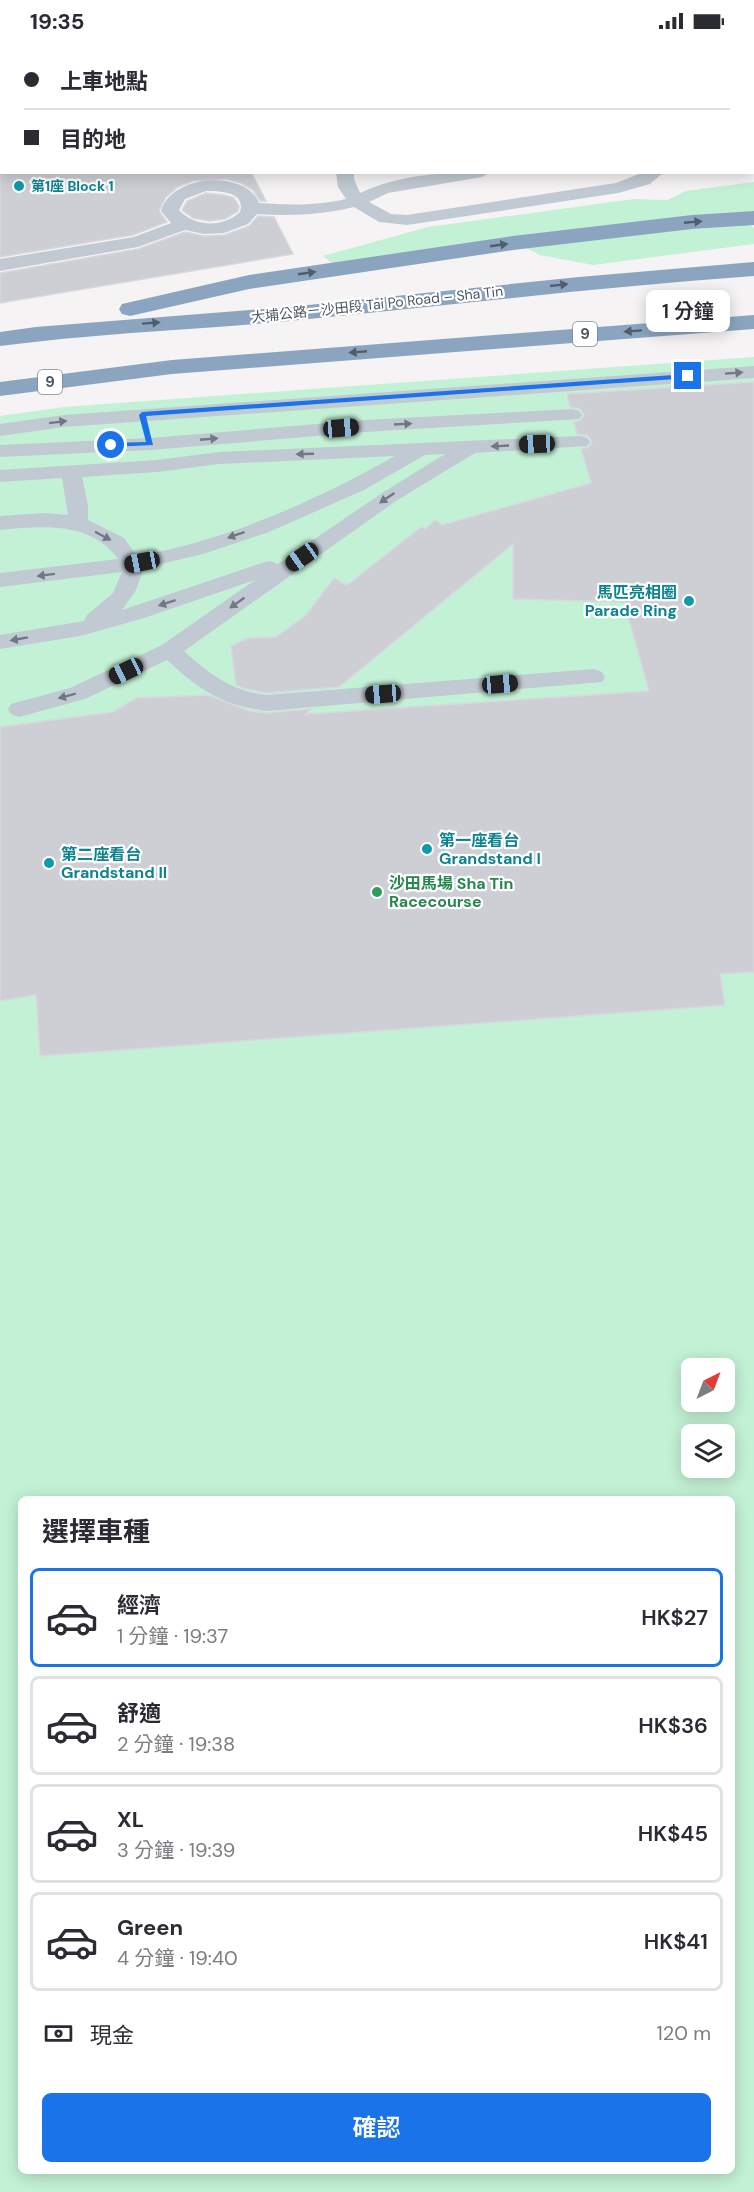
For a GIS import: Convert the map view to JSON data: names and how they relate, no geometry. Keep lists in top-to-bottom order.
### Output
{
  "streets": {
    "highway": ["大埔公路－沙田段 Tai Po Road – Sha Tin", "9"]
  },
  "places": [
    "第1座 Block 1",
    "馬匹亮相圈 Parade Ring",
    "第一座看台 Grandstand I",
    "第二座看台 Grandstand II",
    "沙田馬場 Sha Tin Racecourse"
  ],
  "north": "top right",
  "page": {
    "status": "19:35",
    "banner": ["上車地點", "目的地"],
    "bubble": "1 分鐘",
    "heading": "選擇車種",
    "list": [
      {
        "name": "經濟",
        "note": "1 分鐘 · 19:37",
        "value": "HK$27"
      },
      {
        "name": "舒適",
        "note": "2 分鐘 · 19:38",
        "value": "HK$36"
      },
      {
        "name": "XL",
        "note": "3 分鐘 · 19:39",
        "value": "HK$45"
      },
      {
        "name": "Green",
        "note": "4 分鐘 · 19:40",
        "value": "HK$41"
      }
    ],
    "pay": ["現金", "120 m"],
    "buttons": "確認"
  }
}
